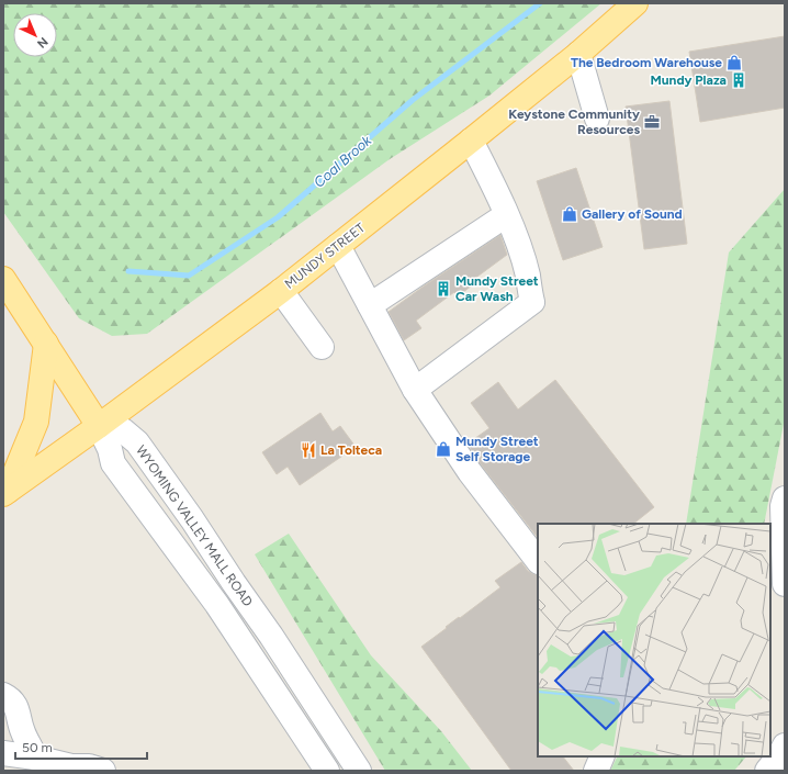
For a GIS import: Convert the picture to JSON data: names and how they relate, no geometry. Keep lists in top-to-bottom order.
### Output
{
  "streets": {
    "main road": ["MUNDY STREET"],
    "lane": ["WYOMING VALLEY MALL ROAD"]
  },
  "crossings": [
    ["MUNDY STREET", "WYOMING VALLEY MALL ROAD"]
  ],
  "water": ["Coal Brook"],
  "places": {
    "shop": ["The Bedroom Warehouse", "Gallery of Sound", "Mundy Street Self Storage"],
    "building": ["Mundy Plaza", "Mundy Street Car Wash"],
    "office": ["Keystone Community Resources"],
    "restaurant": ["La Tolteca"]
  },
  "scale_bar": "50 m",
  "north": "bottom right"
}
